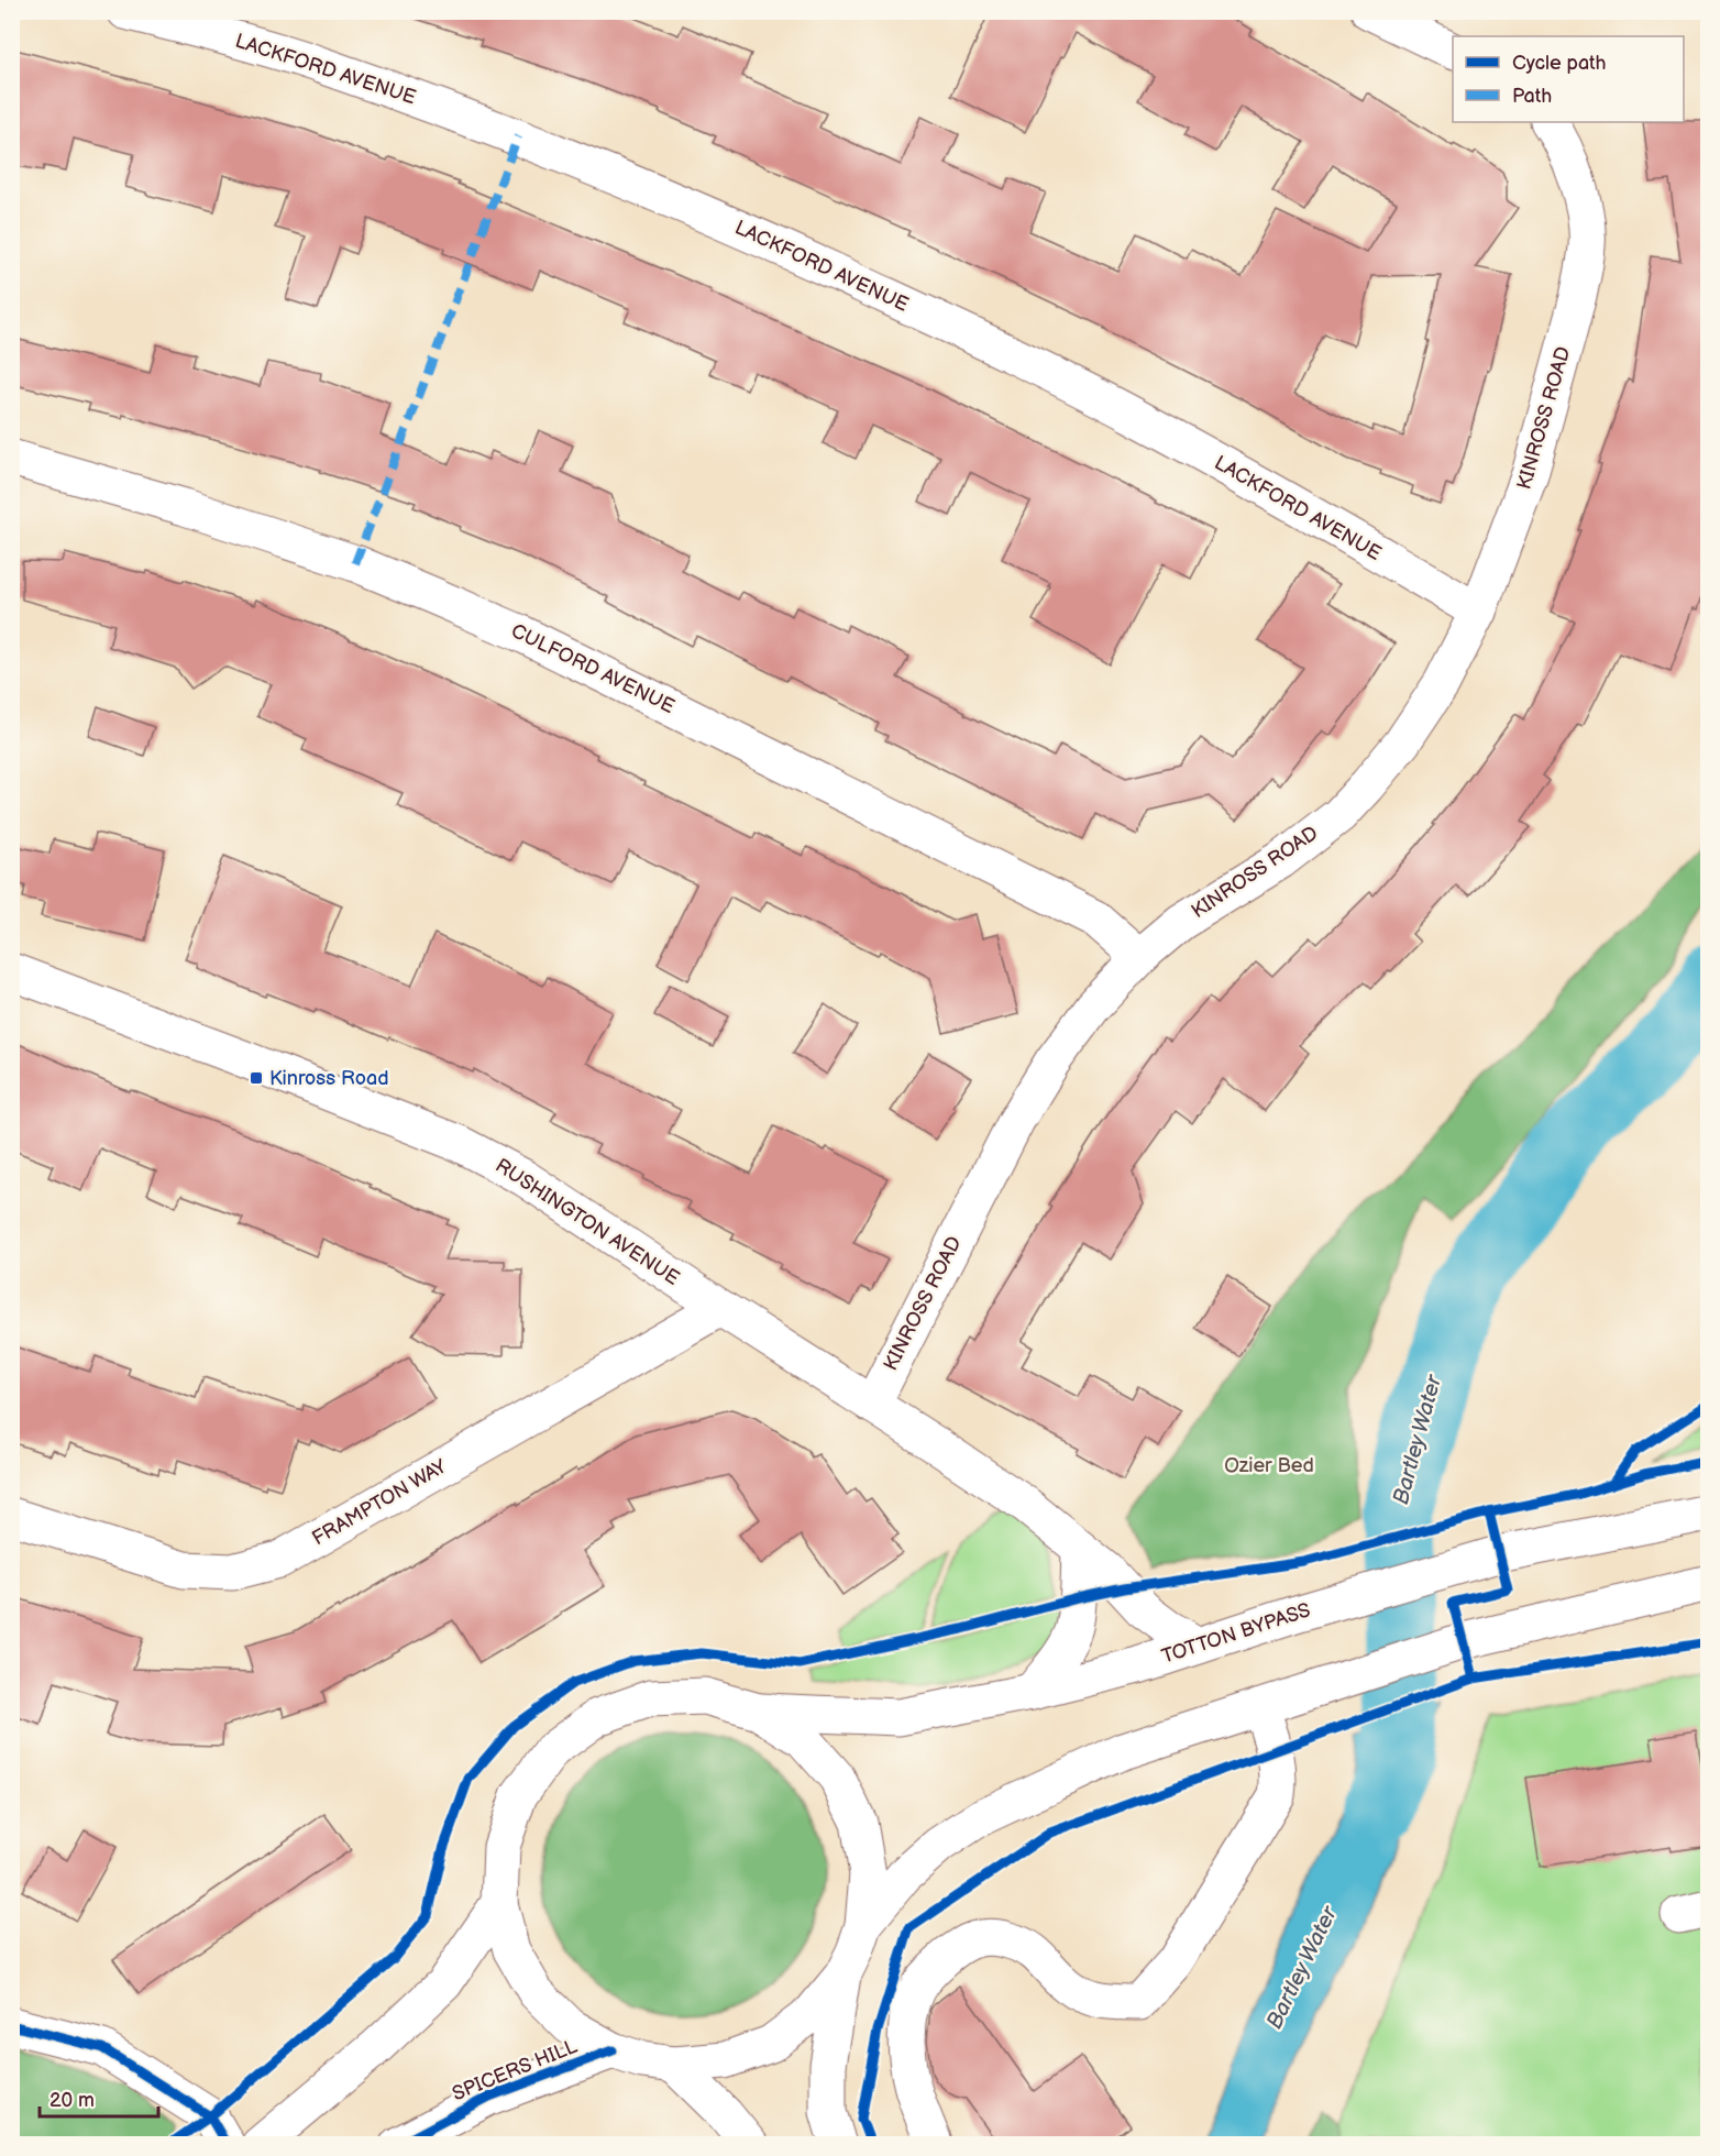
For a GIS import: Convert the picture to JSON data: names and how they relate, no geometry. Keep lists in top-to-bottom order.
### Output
{
  "streets": {
    "street": [
      "LACKFORD AVENUE",
      "KINROSS ROAD",
      "CULFORD AVENUE",
      "RUSHINGTON AVENUE",
      "FRAMPTON WAY",
      "TOTTON BYPASS",
      "SPICERS HILL"
    ]
  },
  "crossings": [
    ["LACKFORD AVENUE", "KINROSS ROAD"],
    ["KINROSS ROAD", "CULFORD AVENUE"],
    ["KINROSS ROAD", "RUSHINGTON AVENUE"],
    ["RUSHINGTON AVENUE", "FRAMPTON WAY"],
    ["RUSHINGTON AVENUE", "TOTTON BYPASS"]
  ],
  "water": ["Bartley Water"],
  "parks": ["Ozier Bed"],
  "places": {
    "transit": ["Kinross Road"]
  },
  "legend": ["Cycle path", "Path"],
  "scale_bar": "20 m"
}
